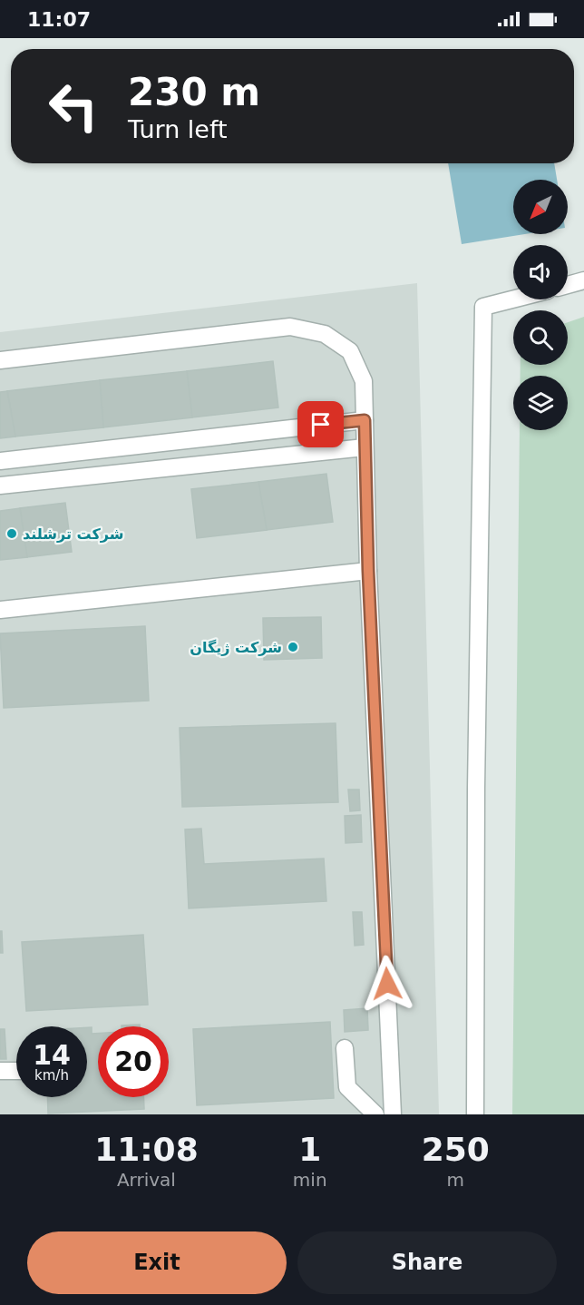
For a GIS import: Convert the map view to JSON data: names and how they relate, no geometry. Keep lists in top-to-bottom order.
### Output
{
  "places": ["شرکت ترشلند", "شرکت ژیگان"],
  "north": "bottom left",
  "page": {
    "status": "11:07",
    "turn": ["230 m", "Turn left"],
    "speed": "14 km/h",
    "limit": "20",
    "eta": [
      "11:08",
      "Arrival",
      "1",
      "min",
      "250",
      "m"
    ],
    "buttons": ["Exit", "Share"]
  }
}
